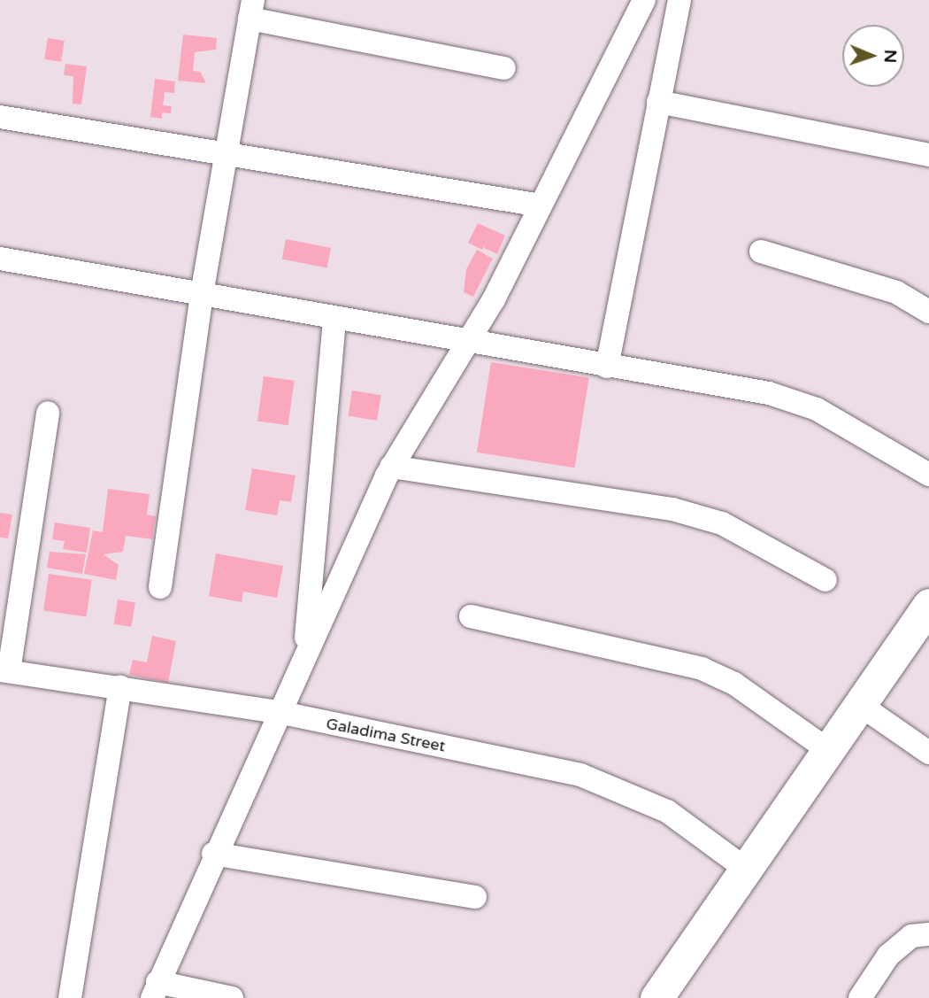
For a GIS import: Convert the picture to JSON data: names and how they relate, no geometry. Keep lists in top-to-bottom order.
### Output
{
  "streets": {
    "street": ["Galadima Street"]
  },
  "north": "right"
}
